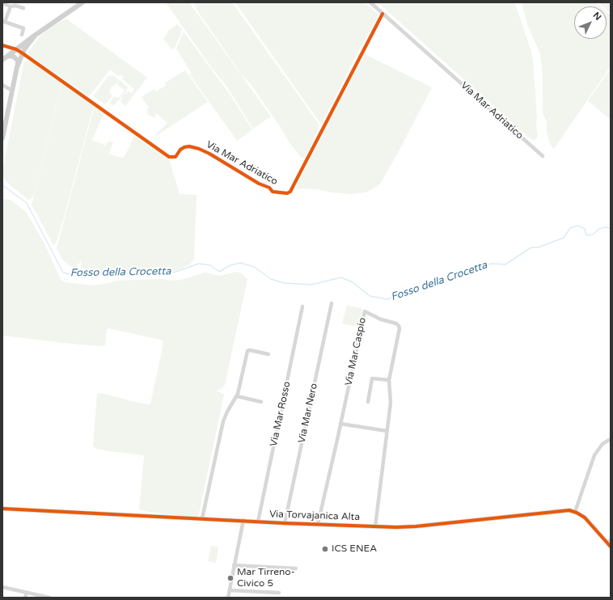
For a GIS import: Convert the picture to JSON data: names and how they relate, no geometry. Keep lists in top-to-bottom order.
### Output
{
  "streets": {
    "street": [
      "Via Mar Adriatico",
      "Via Mar Caspio",
      "Via Mar Nero",
      "Via Mar Rosso",
      "Via Torvajanica Alta"
    ]
  },
  "crossings": [
    ["Via Mar Caspio", "Via Torvajanica Alta"],
    ["Via Mar Nero", "Via Torvajanica Alta"],
    ["Via Mar Rosso", "Via Torvajanica Alta"]
  ],
  "water": ["Fosso della Crocetta"],
  "places": ["ICS ENEA", "Mar Tirreno- Civico 5"],
  "north": "top right"
}
